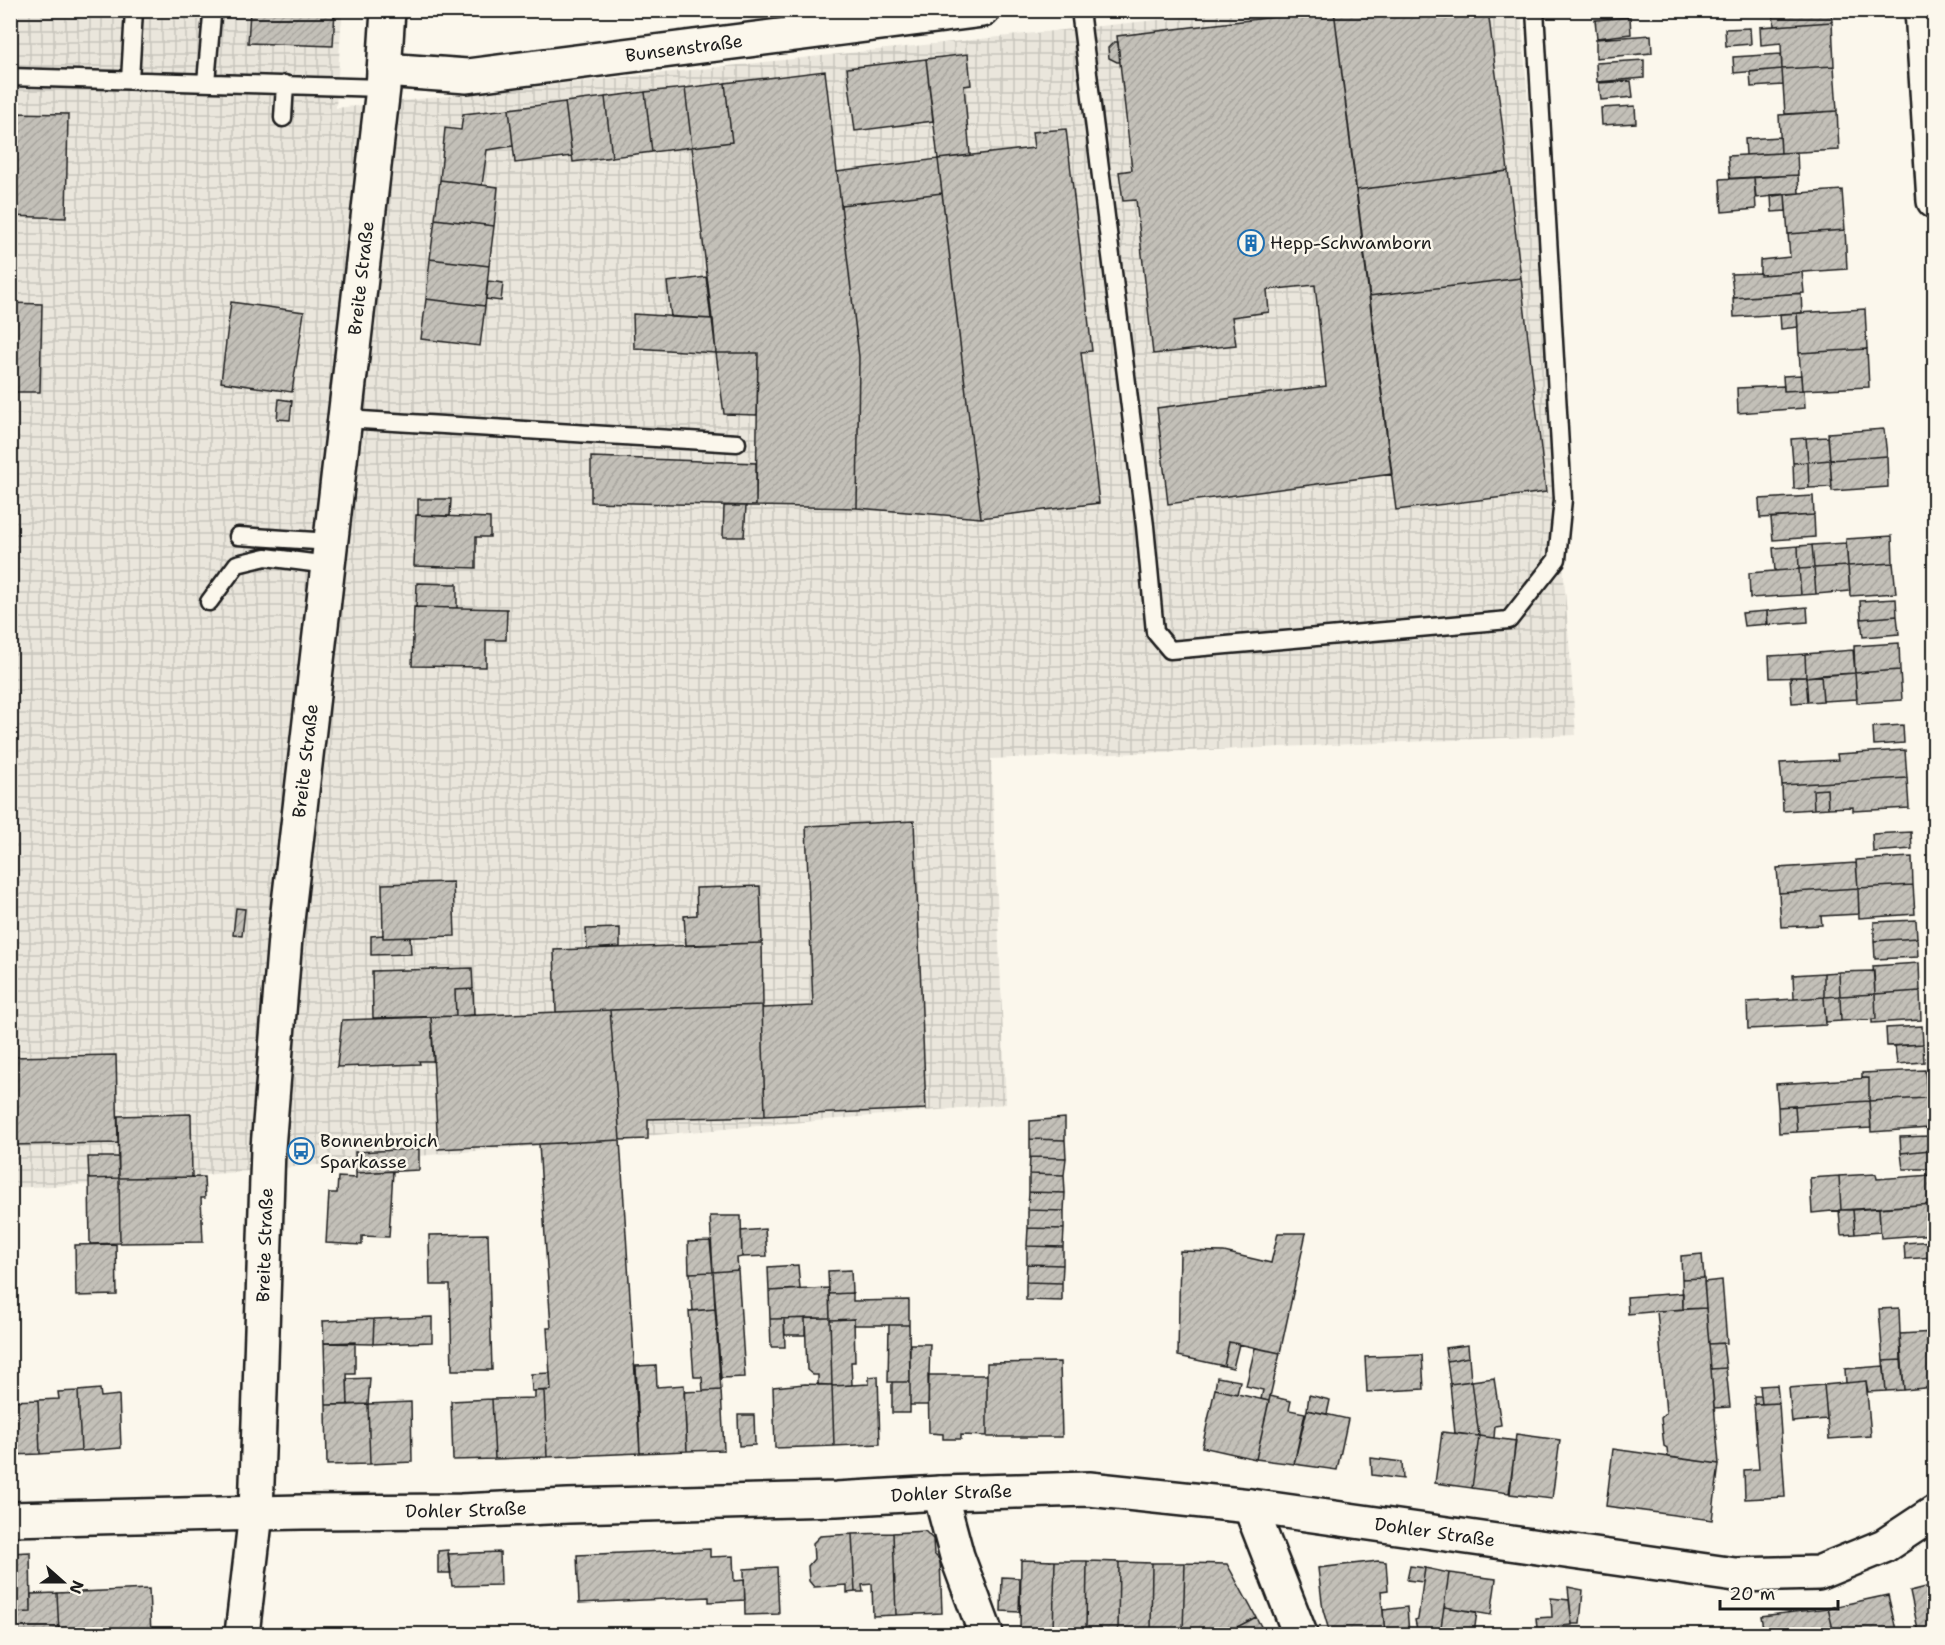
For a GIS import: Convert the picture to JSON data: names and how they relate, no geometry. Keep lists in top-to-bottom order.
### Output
{
  "streets": {
    "main road": ["Bunsenstraße", "Breite Straße", "Dohler Straße"]
  },
  "crossings": [
    ["Bunsenstraße", "Breite Straße"],
    ["Breite Straße", "Dohler Straße"]
  ],
  "places": {
    "building": ["Hepp-Schwamborn"],
    "bus stop": ["Bonnenbroich Sparkasse"]
  },
  "scale_bar": "20 m",
  "north": "right"
}
